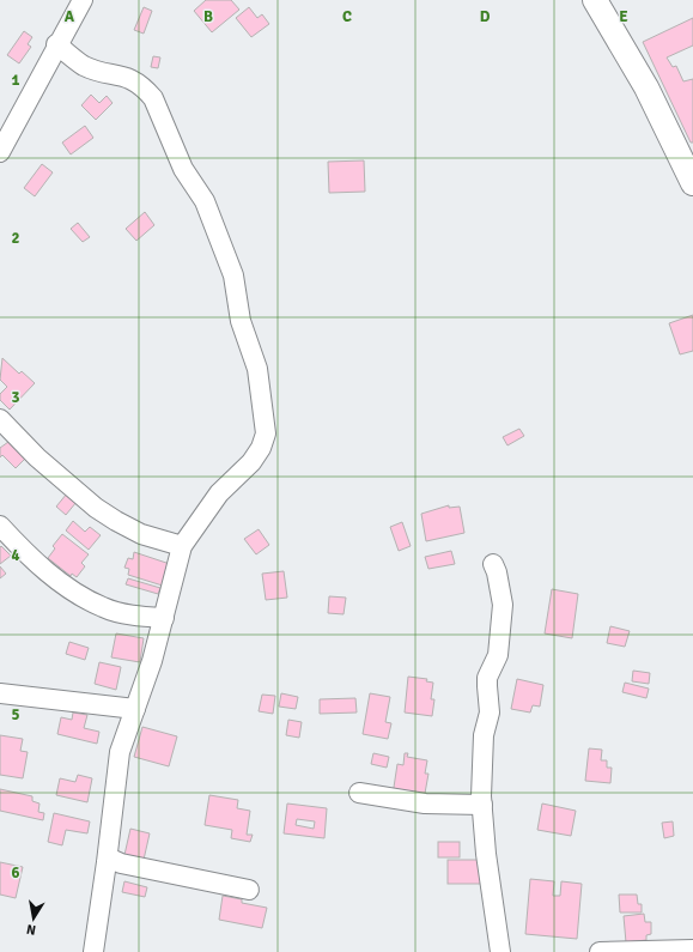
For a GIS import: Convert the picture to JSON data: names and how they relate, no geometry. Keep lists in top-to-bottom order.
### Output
{
  "north": "bottom",
  "grid": {
    "columns": [
      "A",
      "B",
      "C",
      "D",
      "E"
    ],
    "rows": [
      "1",
      "2",
      "3",
      "4",
      "5",
      "6"
    ]
  }
}
